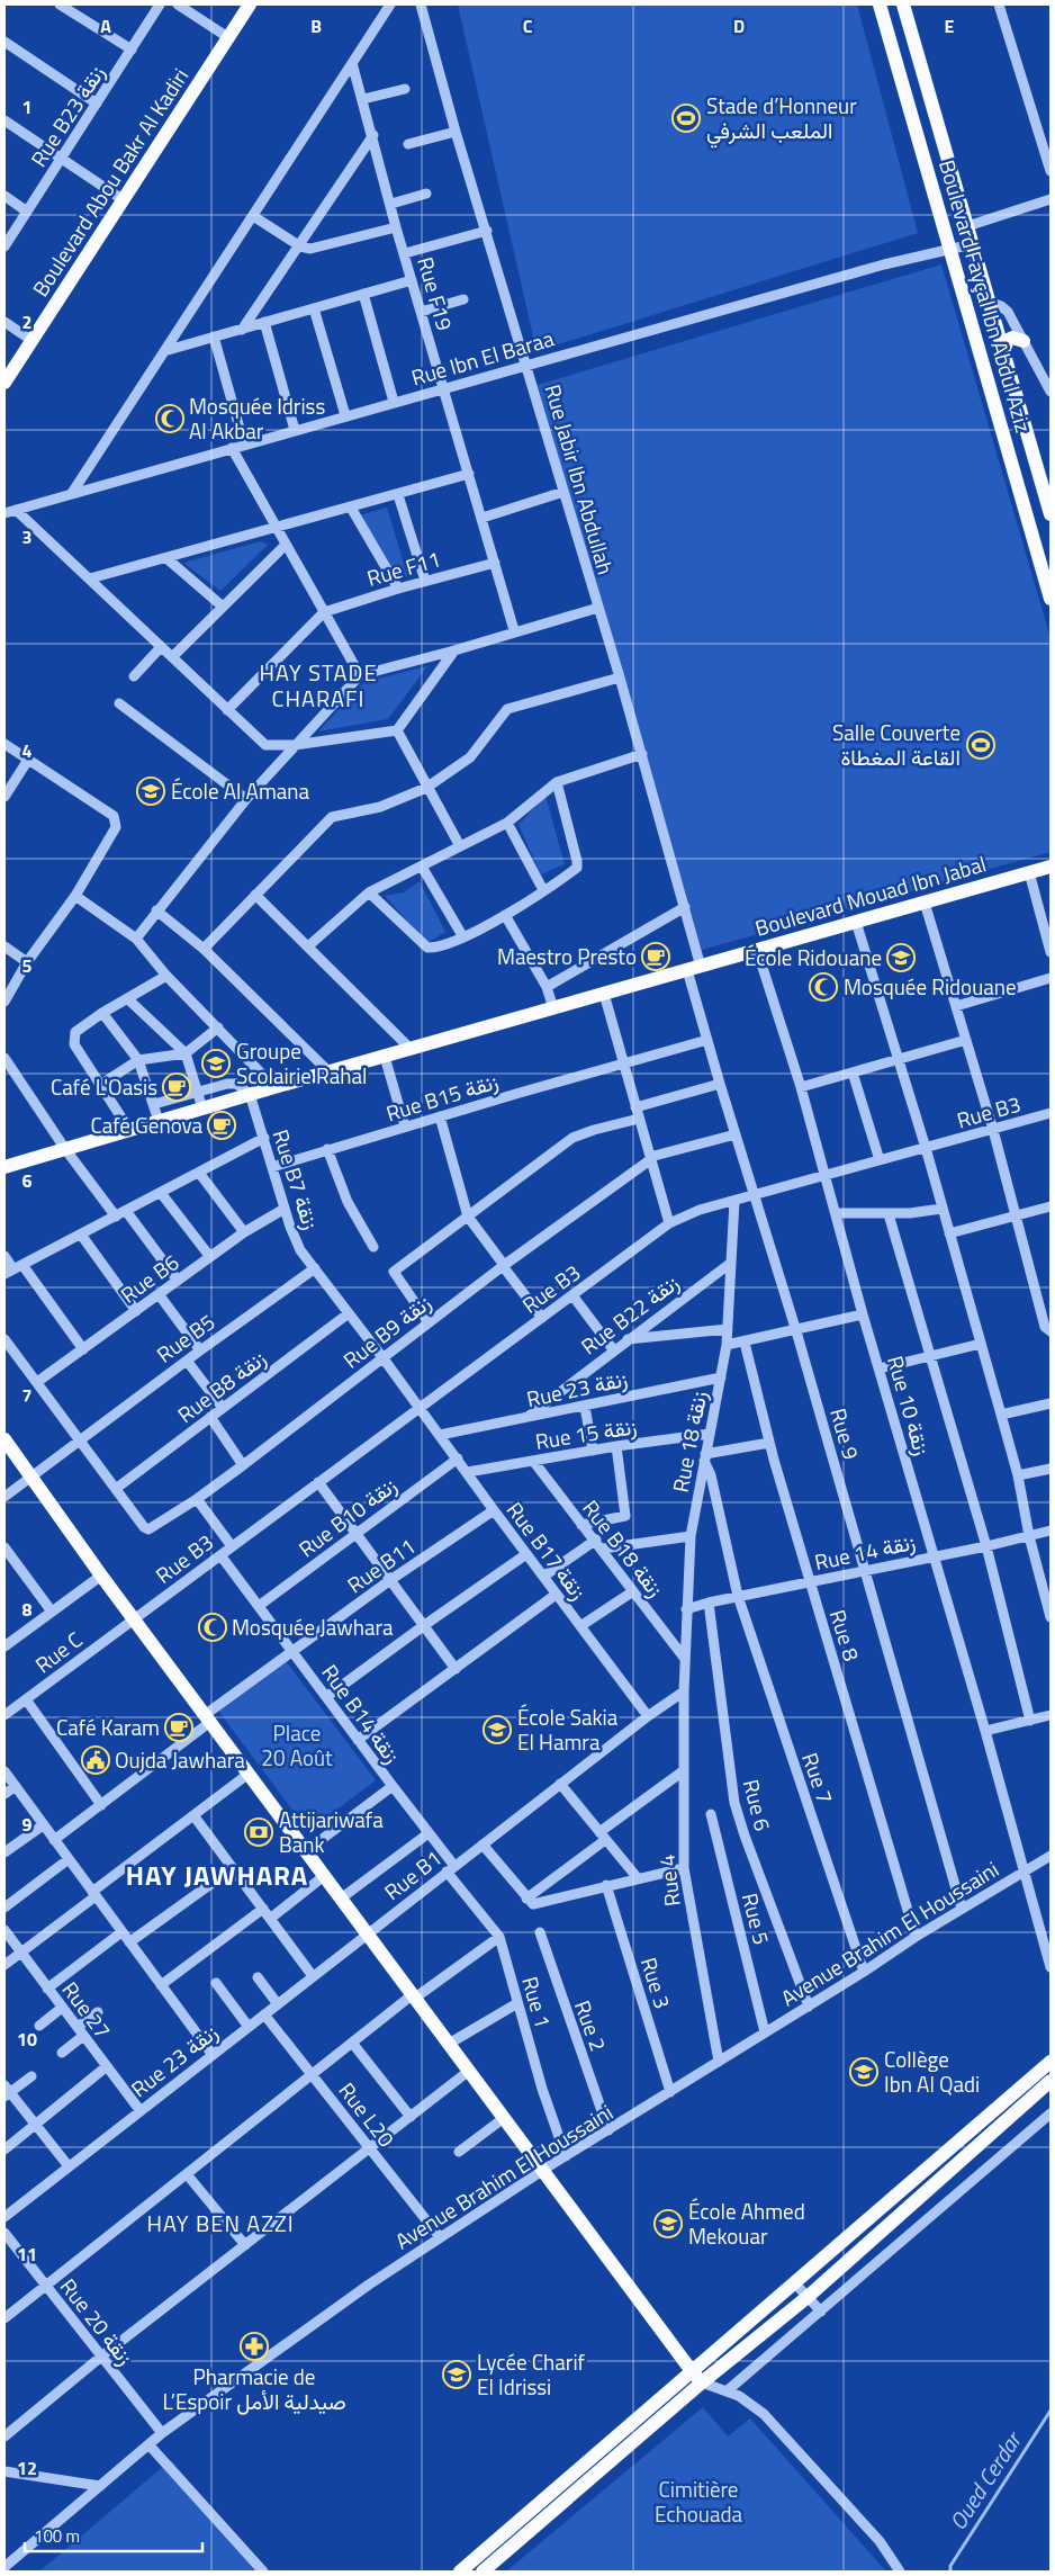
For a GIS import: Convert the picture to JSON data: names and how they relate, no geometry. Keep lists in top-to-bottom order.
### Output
{
  "streets": {
    "main road": ["Boulevard Abou Bakr Al Kadiri", "Boulevard Fayçal Ibn Abdul Aziz", "Boulevard Mouad Ibn Jabal"],
    "street": [
      "Rue B23 زنقة",
      "Rue F19",
      "Rue Ibn El Baraa",
      "Rue Jabir Ibn Abdullah",
      "Rue F11",
      "Rue B15 زنقة",
      "Rue B3",
      "Rue B7 زنقة",
      "Rue B6",
      "Rue B22 زنقة",
      "Rue B9 زنقة",
      "Rue B5",
      "Rue B8 زنقة",
      "Rue 23 زنقة",
      "Rue 10 زنقة",
      "Rue 15 زنقة",
      "Rue 9",
      "Rue 18 زنقة",
      "Rue B10 زنقة",
      "Rue B18 زنقة",
      "Rue B17 زنقة",
      "Rue 14 زنقة",
      "Rue B11",
      "Rue 8",
      "Rue C",
      "Rue B14 زنقة",
      "Rue 7",
      "Rue 6",
      "Rue B1",
      "Rue 4",
      "Rue 5",
      "Avenue Brahim El Houssaini",
      "Rue 3",
      "Rue 1",
      "Rue 27",
      "Rue 2",
      "Rue L20",
      "Rue 20 زنقة"
    ]
  },
  "crossings": [
    ["Rue F19", "Rue Ibn El Baraa"],
    ["Rue F19", "Rue F11"],
    ["Boulevard Fayçal Ibn Abdul Aziz", "Rue Ibn El Baraa"],
    ["Rue Ibn El Baraa", "Rue Jabir Ibn Abdullah"],
    ["Rue Jabir Ibn Abdullah", "Boulevard Mouad Ibn Jabal"],
    ["Rue Jabir Ibn Abdullah", "Rue 9"],
    ["Boulevard Mouad Ibn Jabal", "Rue B7 زنقة"],
    ["Boulevard Mouad Ibn Jabal", "Rue 10 زنقة"],
    ["Boulevard Mouad Ibn Jabal", "Rue 9"],
    ["Rue B15 زنقة", "Rue B7 زنقة"],
    ["Rue B15 زنقة", "Rue 9"],
    ["Rue B3", "Rue B7 زنقة"],
    ["Rue B3", "Rue 10 زنقة"],
    ["Rue B3", "Rue 9"],
    ["Rue B3", "Rue 18 زنقة"],
    ["Rue B3", "Rue B17 زنقة"],
    ["Rue B3", "Rue C"],
    ["Rue B3", "Rue B14 زنقة"],
    ["Rue B7 زنقة", "Rue B6"],
    ["Rue B7 زنقة", "Rue B9 زنقة"],
    ["Rue B7 زنقة", "Rue B5"],
    ["Rue B7 زنقة", "Rue B8 زنقة"],
    ["Rue B7 زنقة", "Rue B17 زنقة"],
    ["Rue B22 زنقة", "Rue 23 زنقة"],
    ["Rue B22 زنقة", "Rue 18 زنقة"],
    ["Rue B9 زنقة", "Rue B8 زنقة"],
    ["Rue 23 زنقة", "Rue 18 زنقة"],
    ["Rue 23 زنقة", "Rue B17 زنقة"],
    ["Rue 23 زنقة", "Rue B1"],
    ["Rue 23 زنقة", "Rue 27"],
    ["Rue 23 زنقة", "Rue L20"],
    ["Rue 10 زنقة", "Rue 14 زنقة"],
    ["Rue 10 زنقة", "Avenue Brahim El Houssaini"],
    ["Rue 15 زنقة", "Rue 18 زنقة"],
    ["Rue 15 زنقة", "Rue B18 زنقة"],
    ["Rue 15 زنقة", "Rue B17 زنقة"],
    ["Rue 9", "Rue 14 زنقة"],
    ["Rue 9", "Avenue Brahim El Houssaini"],
    ["Rue 18 زنقة", "Rue B18 زنقة"],
    ["Rue 18 زنقة", "Rue 14 زنقة"],
    ["Rue 18 زنقة", "Rue 7"],
    ["Rue 18 زنقة", "Rue B1"],
    ["Rue 18 زنقة", "Rue 4"],
    ["Rue B10 زنقة", "Rue B17 زنقة"],
    ["Rue B10 زنقة", "Rue B14 زنقة"],
    ["Rue B17 زنقة", "Rue B11"],
    ["Rue B17 زنقة", "Rue B1"],
    ["Rue 14 زنقة", "Rue 8"],
    ["Rue 14 زنقة", "Rue 7"],
    ["Rue 14 زنقة", "Rue 6"],
    ["Rue B11", "Rue B14 زنقة"],
    ["Rue 8", "Avenue Brahim El Houssaini"],
    ["Rue B14 زنقة", "Rue B1"],
    ["Rue B14 زنقة", "Rue 1"],
    ["Rue 7", "Avenue Brahim El Houssaini"],
    ["Rue 6", "Avenue Brahim El Houssaini"],
    ["Rue B1", "Rue 4"],
    ["Rue B1", "Rue 1"],
    ["Rue 4", "Avenue Brahim El Houssaini"],
    ["Rue 5", "Avenue Brahim El Houssaini"],
    ["Avenue Brahim El Houssaini", "Rue 3"],
    ["Avenue Brahim El Houssaini", "Rue 1"],
    ["Avenue Brahim El Houssaini", "Rue 2"],
    ["Avenue Brahim El Houssaini", "Rue L20"],
    ["Avenue Brahim El Houssaini", "Rue 20 زنقة"]
  ],
  "districts": ["HAY STADE CHARAFI", "HAY JAWHARA", "HAY BEN AZZI"],
  "water": ["Oued Cerdar"],
  "parks": ["Place 20 Août", "Cimitière Echouada"],
  "places": {
    "sports": ["Stade d’Honneur الملعب الشرفي", "Salle Couverte القاعة المغطاة"],
    "mosque": ["Mosquée Idriss Al Akbar", "Mosquée Ridouane", "Mosquée Jawhara"],
    "school or university": [
      "École Al Amana",
      "École Ridouane",
      "Groupe Scolairie Rahal",
      "École Sakia El Hamra",
      "Collège Ibn Al Qadi",
      "École Ahmed Mekouar",
      "Lycée Charif El Idrissi"
    ],
    "cafe": [
      "Maestro Presto",
      "Café L'Oasis",
      "Café Genova",
      "Café Karam"
    ],
    "public building": ["Oujda Jawhara"],
    "bank": ["Attijariwafa Bank"],
    "pharmacy": ["Pharmacie de L’Espoir صيدلية الأمل"]
  },
  "scale_bar": "100 m",
  "grid": {
    "columns": [
      "A",
      "B",
      "C",
      "D",
      "E"
    ],
    "rows": [
      "1",
      "2",
      "3",
      "4",
      "5",
      "6",
      "7",
      "8",
      "9",
      "10",
      "11",
      "12"
    ]
  }
}
